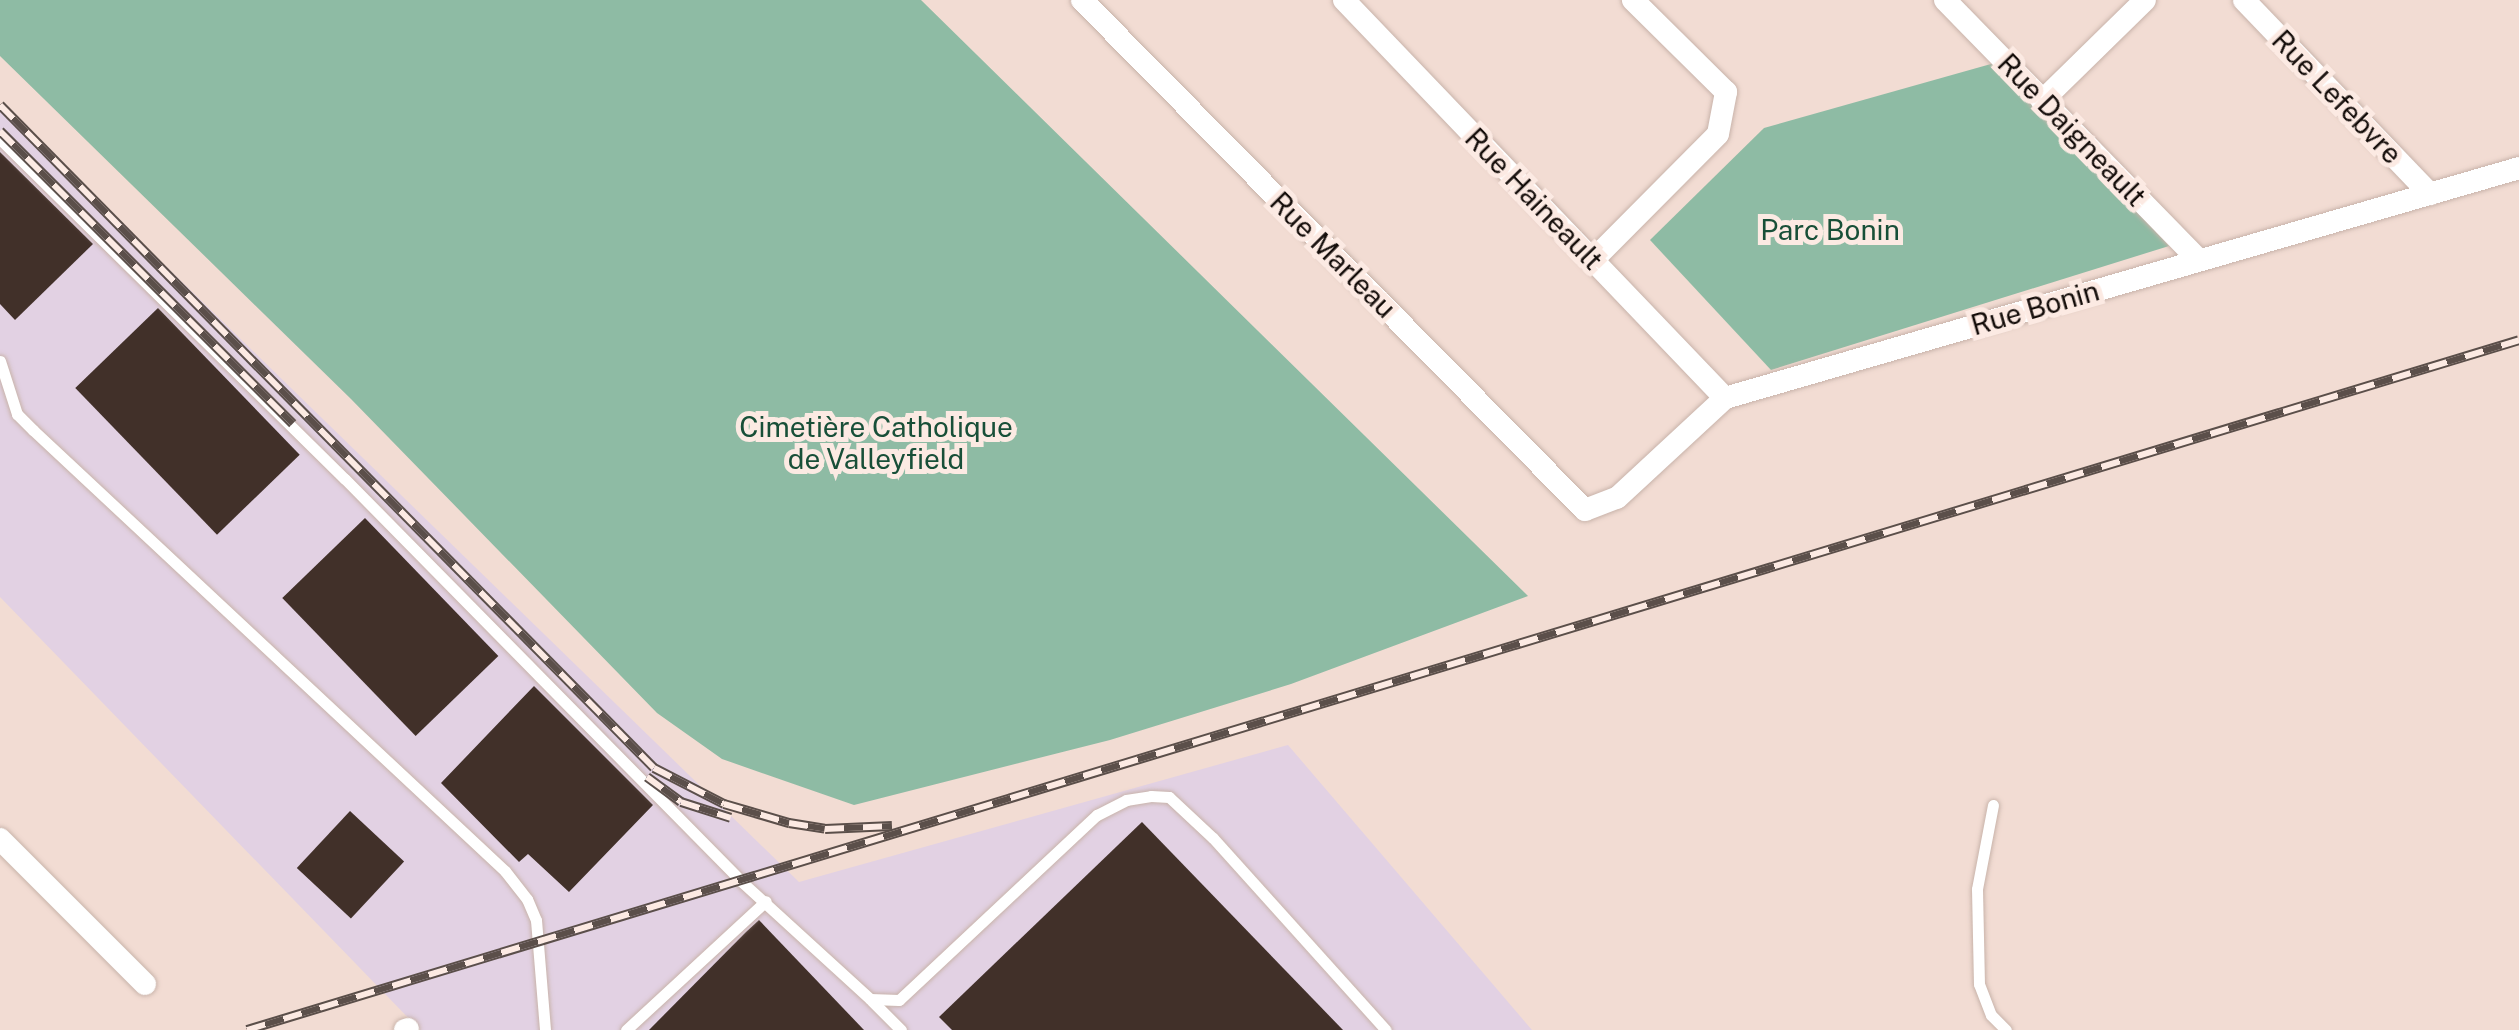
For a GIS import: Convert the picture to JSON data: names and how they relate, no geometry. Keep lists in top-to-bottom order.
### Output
{
  "streets": {
    "street": [
      "Rue Lefebvre",
      "Rue Daigneault",
      "Rue Haineault",
      "Rue Marleau",
      "Rue Bonin"
    ]
  },
  "crossings": [
    ["Rue Lefebvre", "Rue Bonin"],
    ["Rue Daigneault", "Rue Bonin"],
    ["Rue Haineault", "Rue Bonin"],
    ["Rue Marleau", "Rue Bonin"]
  ],
  "parks": ["Parc Bonin", "Cimetière Catholique de Valleyfield"]
}
